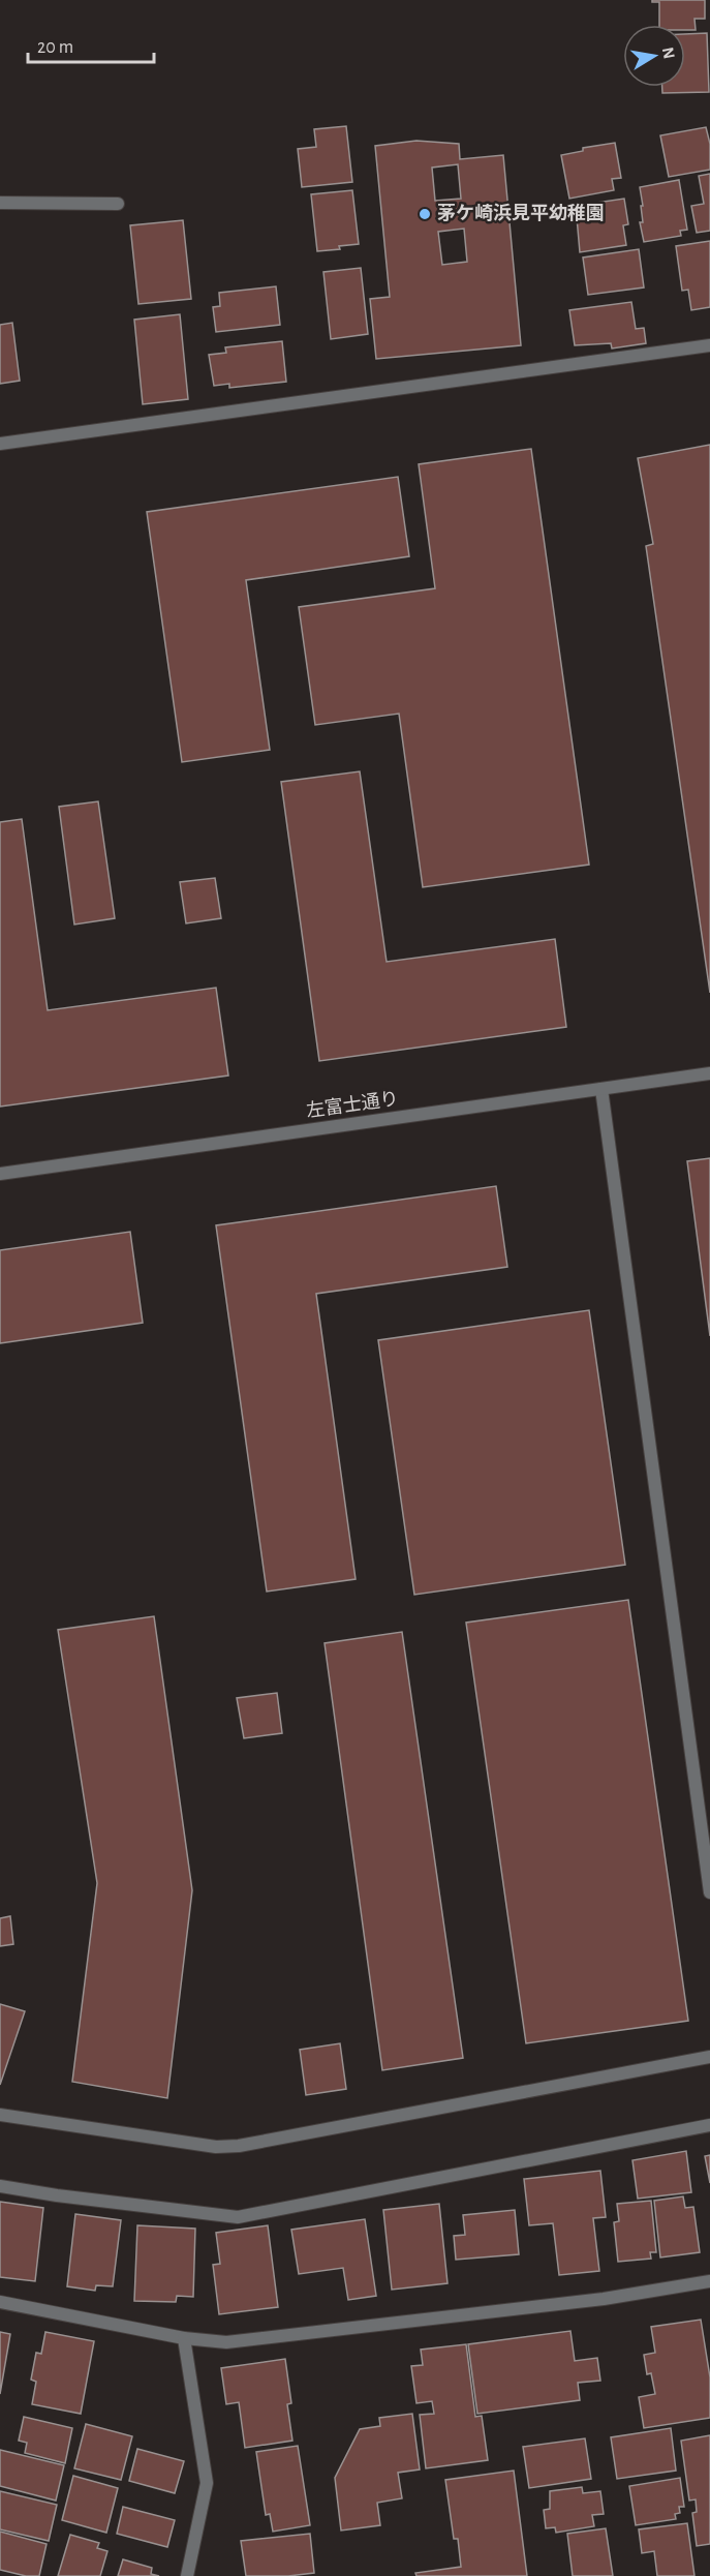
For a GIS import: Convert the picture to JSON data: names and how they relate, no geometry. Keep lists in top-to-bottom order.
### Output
{
  "streets": {
    "street": ["左富士通り"]
  },
  "places": ["茅ケ崎浜見平幼稚園"],
  "scale_bar": "20 m",
  "north": "right"
}
